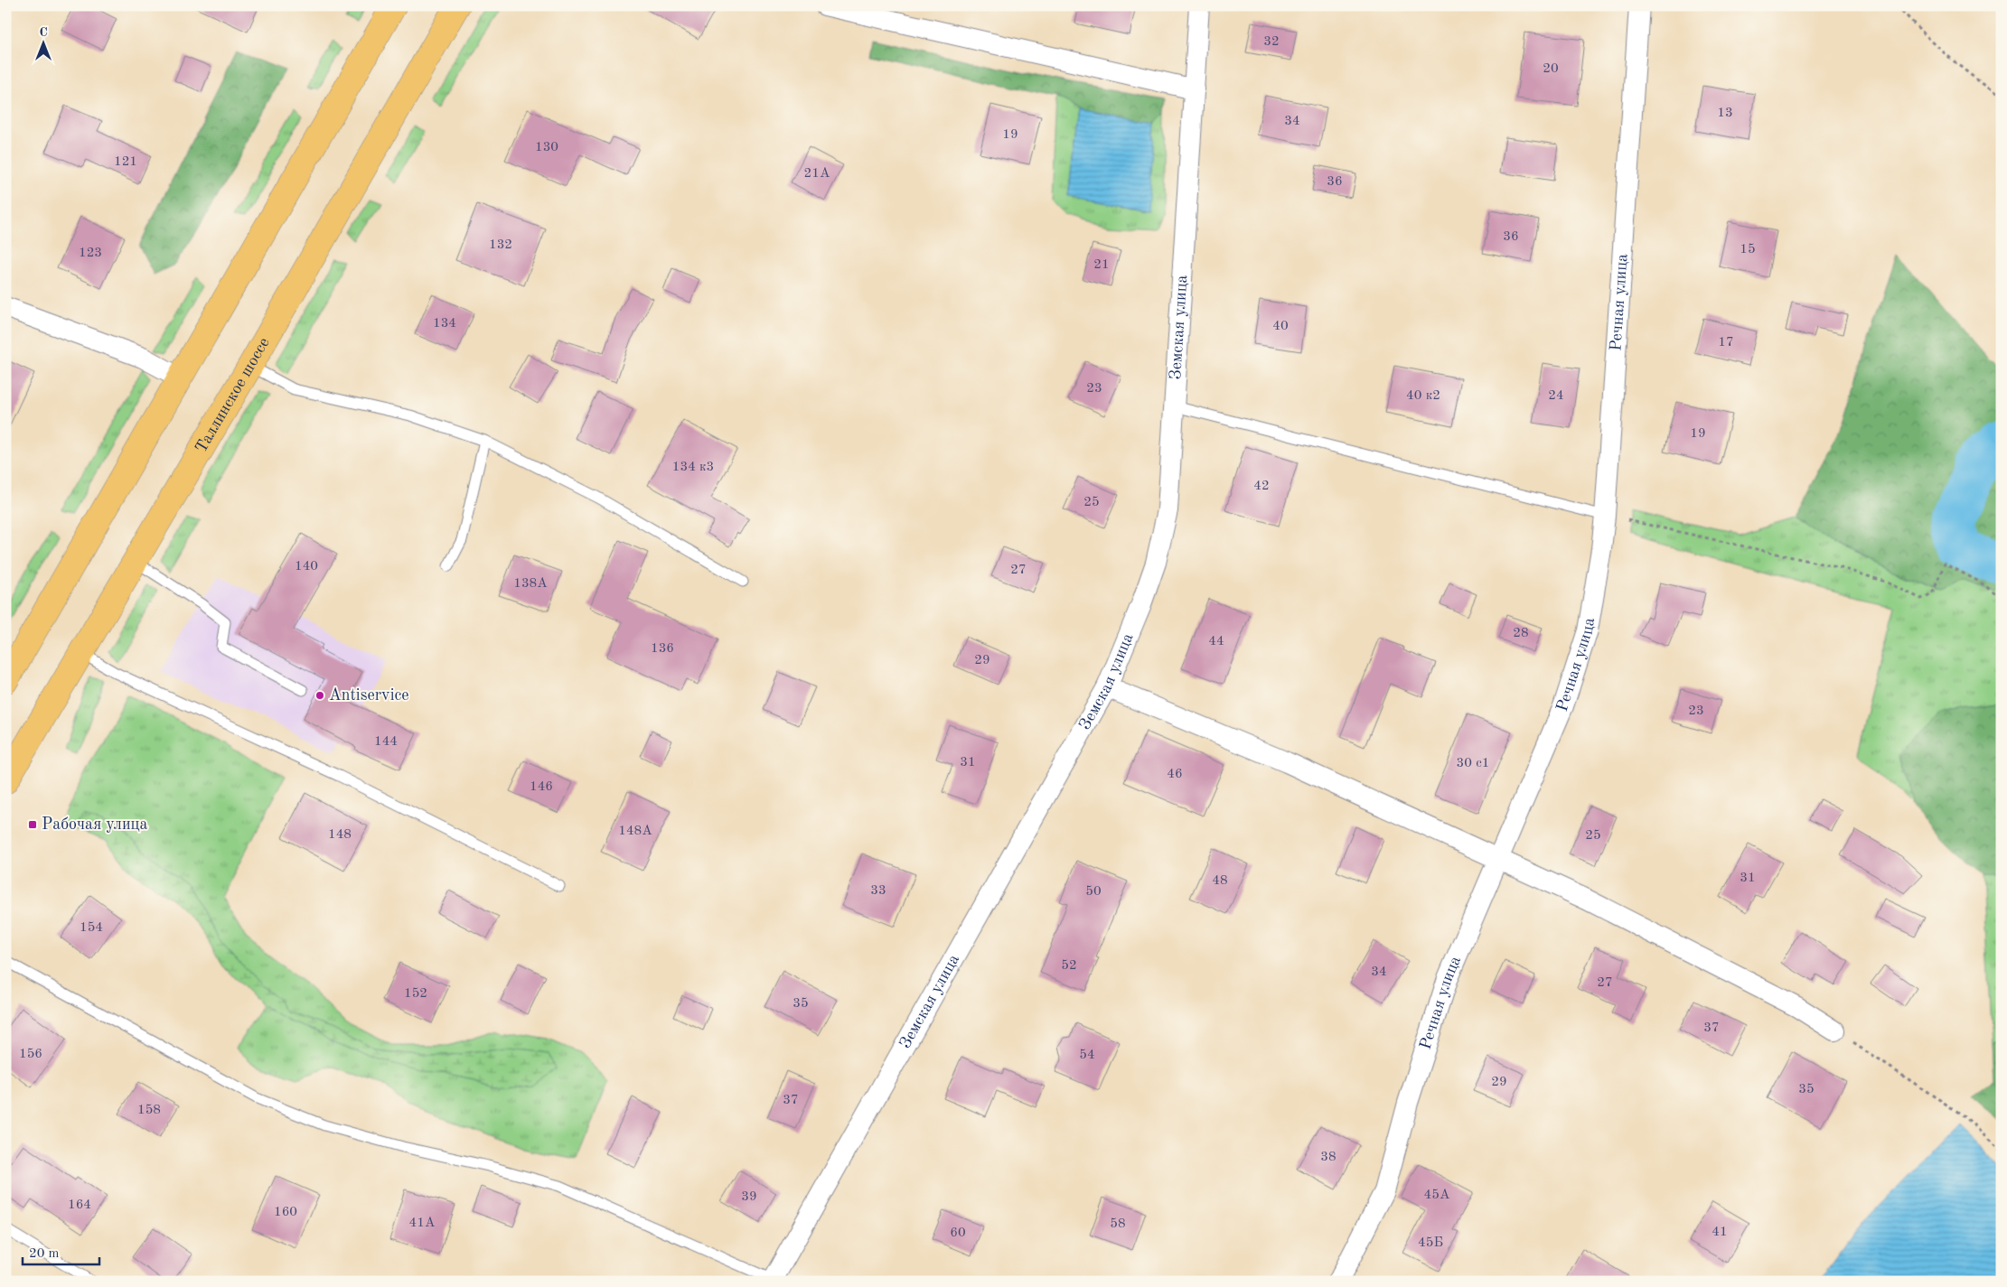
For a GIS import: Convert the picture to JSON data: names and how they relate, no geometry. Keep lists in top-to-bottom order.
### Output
{
  "streets": {
    "main road": ["Таллинское шоссе"],
    "street": ["Речная улица", "Земская улица"]
  },
  "places": {
    "other": ["Antiservice"],
    "transit": ["Рабочая улица"]
  },
  "house_numbers": [
    "32",
    "20",
    "13",
    "34",
    "19",
    "130",
    "121",
    "21А",
    "36",
    "36",
    "132",
    "15",
    "123",
    "21",
    "134",
    "40",
    "17",
    "23",
    "40 к2",
    "24",
    "19",
    "134 к3",
    "42",
    "25",
    "140",
    "27",
    "138А",
    "28",
    "44",
    "136",
    "29",
    "23",
    "144",
    "31",
    "30 с1",
    "46",
    "146",
    "148А",
    "148",
    "25",
    "31",
    "48",
    "33",
    "50",
    "154",
    "52",
    "34",
    "27",
    "152",
    "35",
    "37",
    "156",
    "54",
    "29",
    "35",
    "37",
    "158",
    "38",
    "45А",
    "39",
    "164",
    "160",
    "41А",
    "58",
    "41",
    "60",
    "45Б"
  ],
  "scale_bar": "20 m",
  "north": "top"
}
